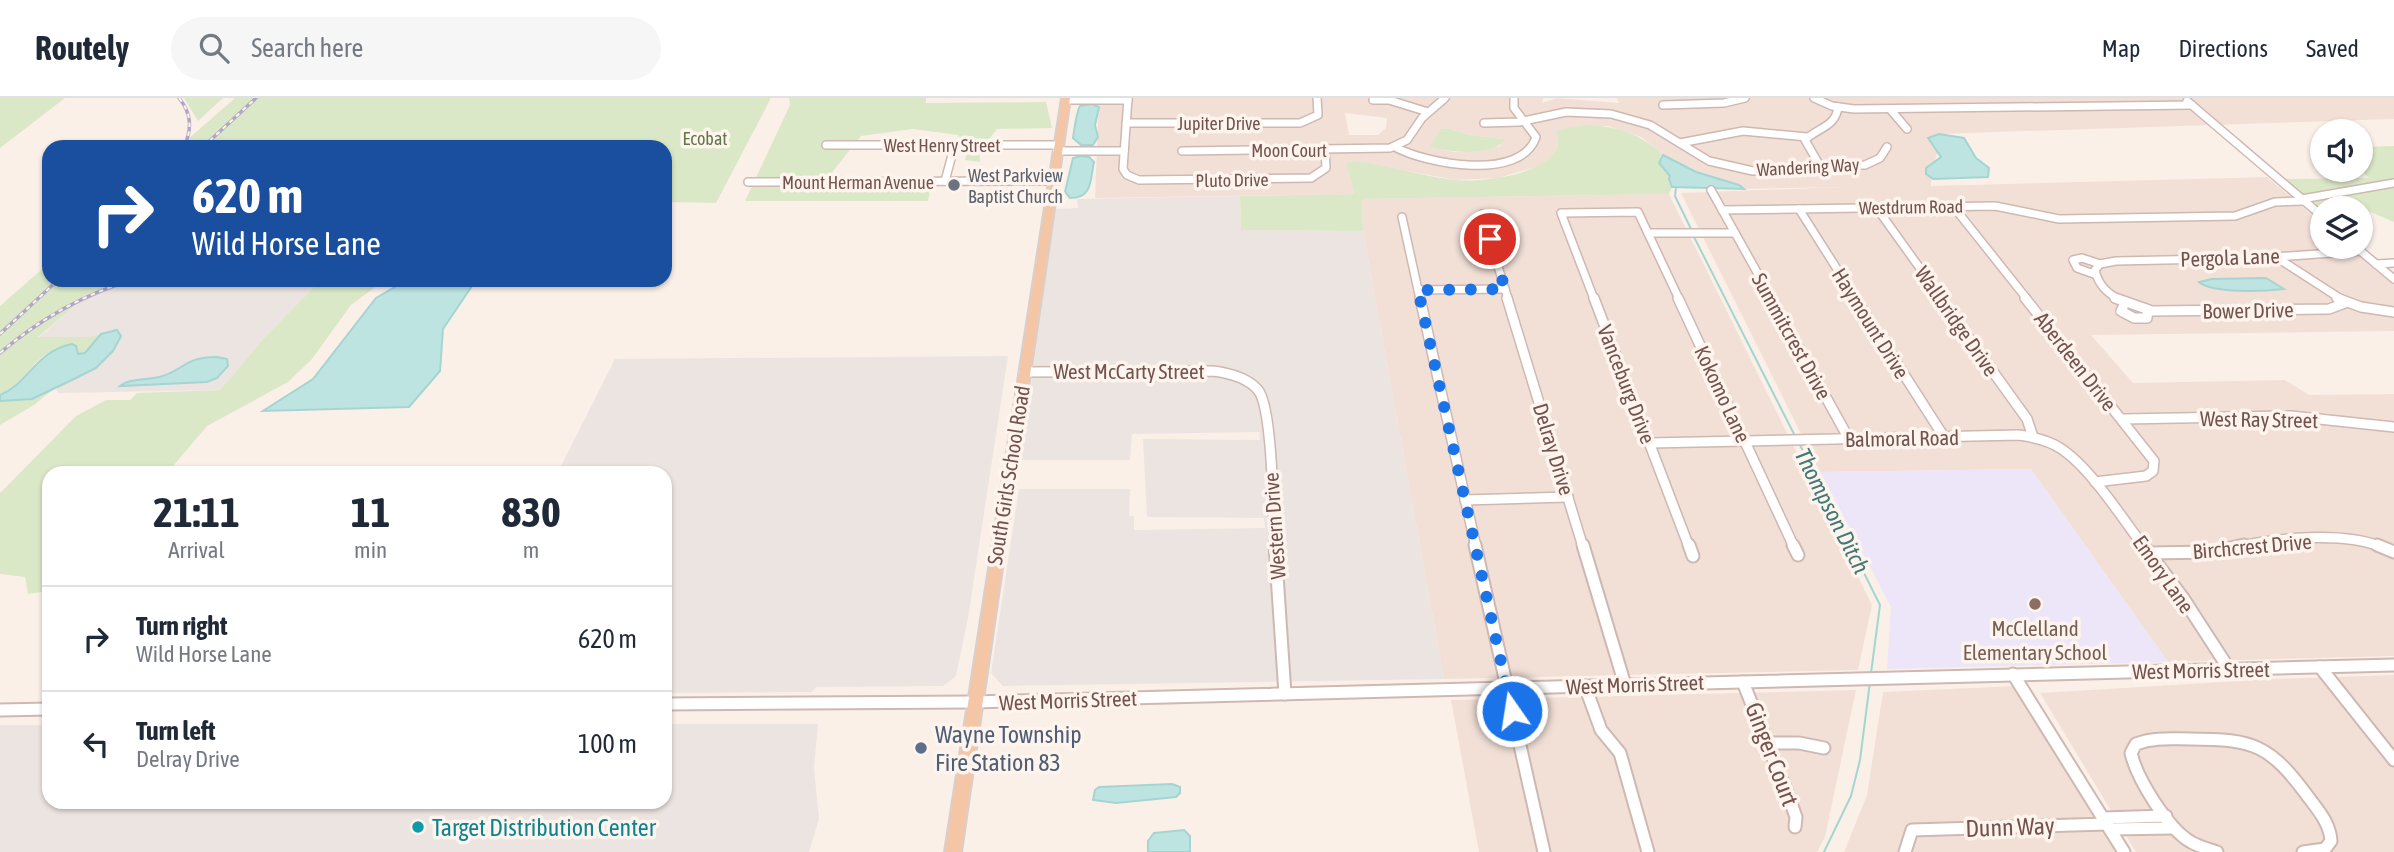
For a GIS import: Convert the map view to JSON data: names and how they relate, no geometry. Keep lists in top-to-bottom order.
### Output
{
  "streets": {
    "main road": ["South Girls School Road"],
    "street": [
      "Jupiter Drive",
      "West Henry Street",
      "Moon Court",
      "Wandering Way",
      "Pluto Drive",
      "Mount Herman Avenue",
      "Westdrum Road",
      "Pergola Lane",
      "Bower Drive",
      "Wallbridge Drive",
      "Haymount Drive",
      "Summitcrest Drive",
      "Aberdeen Drive",
      "West McCarty Street",
      "Vanceburg Drive",
      "Kokomo Lane",
      "West Ray Street",
      "Balmoral Road",
      "Delray Drive",
      "Western Drive",
      "Birchcrest Drive",
      "Emory Lane",
      "West Morris Street",
      "Ginger Court",
      "Dunn Way"
    ]
  },
  "crossings": [
    ["West Henry Street", "Pluto Drive"],
    ["West Henry Street", "South Girls School Road"],
    ["Moon Court", "Pluto Drive"],
    ["Mount Herman Avenue", "South Girls School Road"],
    ["Westdrum Road", "Wallbridge Drive"],
    ["Westdrum Road", "Haymount Drive"],
    ["Westdrum Road", "Aberdeen Drive"],
    ["Pergola Lane", "Bower Drive"],
    ["Wallbridge Drive", "Balmoral Road"],
    ["Haymount Drive", "Balmoral Road"],
    ["Summitcrest Drive", "Balmoral Road"],
    ["Aberdeen Drive", "West Ray Street"],
    ["Aberdeen Drive", "Balmoral Road"],
    ["Aberdeen Drive", "Emory Lane"],
    ["West McCarty Street", "South Girls School Road"],
    ["West McCarty Street", "Western Drive"],
    ["Vanceburg Drive", "Kokomo Lane"],
    ["Vanceburg Drive", "Balmoral Road"],
    ["Kokomo Lane", "Balmoral Road"],
    ["Balmoral Road", "Emory Lane"],
    ["Delray Drive", "West Morris Street"],
    ["South Girls School Road", "West Morris Street"],
    ["Western Drive", "West Morris Street"],
    ["Birchcrest Drive", "Emory Lane"],
    ["Emory Lane", "West Morris Street"],
    ["West Morris Street", "Ginger Court"]
  ],
  "water": ["Thompson Ditch"],
  "parks": ["Ecobat"],
  "places": [
    "West Parkview Baptist Church",
    "McClelland Elementary School",
    "Wayne Township Fire Station 83",
    "Target Distribution Center"
  ],
  "page": {
    "header": "Routely",
    "search": "Search here",
    "nav": ["Map", "Directions", "Saved"],
    "turn": ["620 m", "Wild Horse Lane"],
    "eta": [
      "21:11",
      "Arrival",
      "11",
      "min",
      "830",
      "m"
    ],
    "list": [
      {
        "name": "Turn right",
        "note": "Wild Horse Lane",
        "value": "620 m"
      },
      {
        "name": "Turn left",
        "note": "Delray Drive",
        "value": "100 m"
      }
    ]
  }
}
